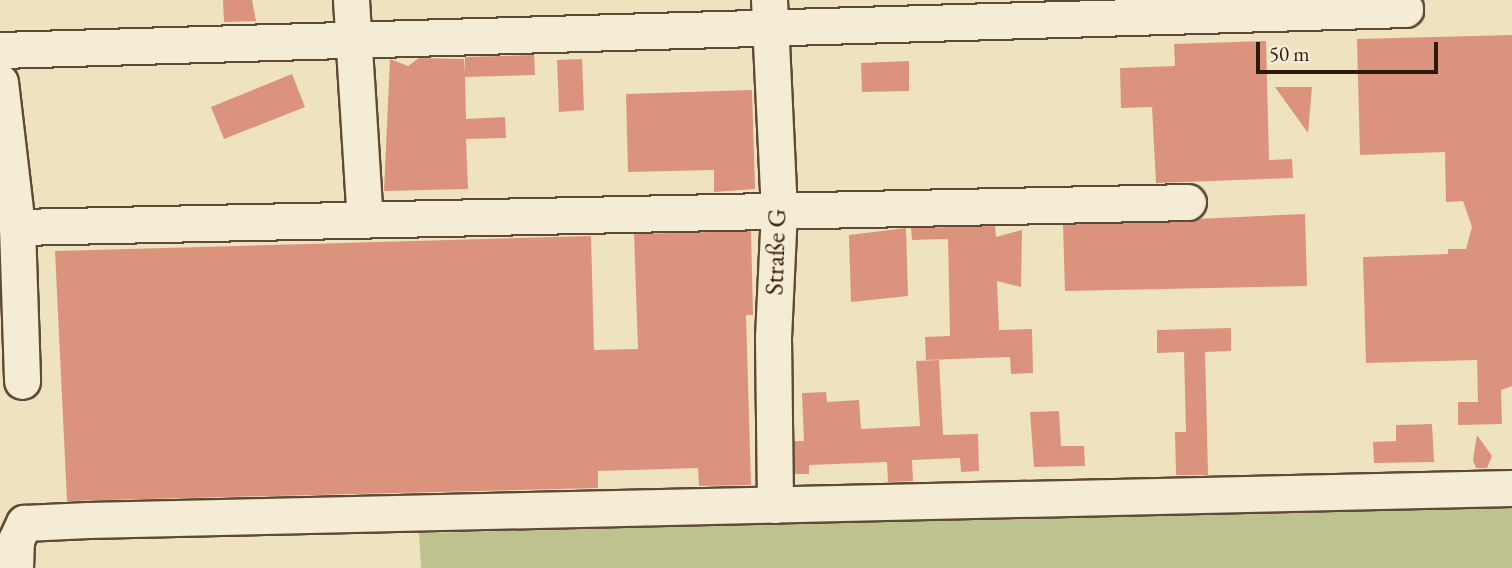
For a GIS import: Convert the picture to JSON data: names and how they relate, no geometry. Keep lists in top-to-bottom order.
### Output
{
  "streets": {
    "lane": ["Straße G"]
  },
  "scale_bar": "50 m"
}
